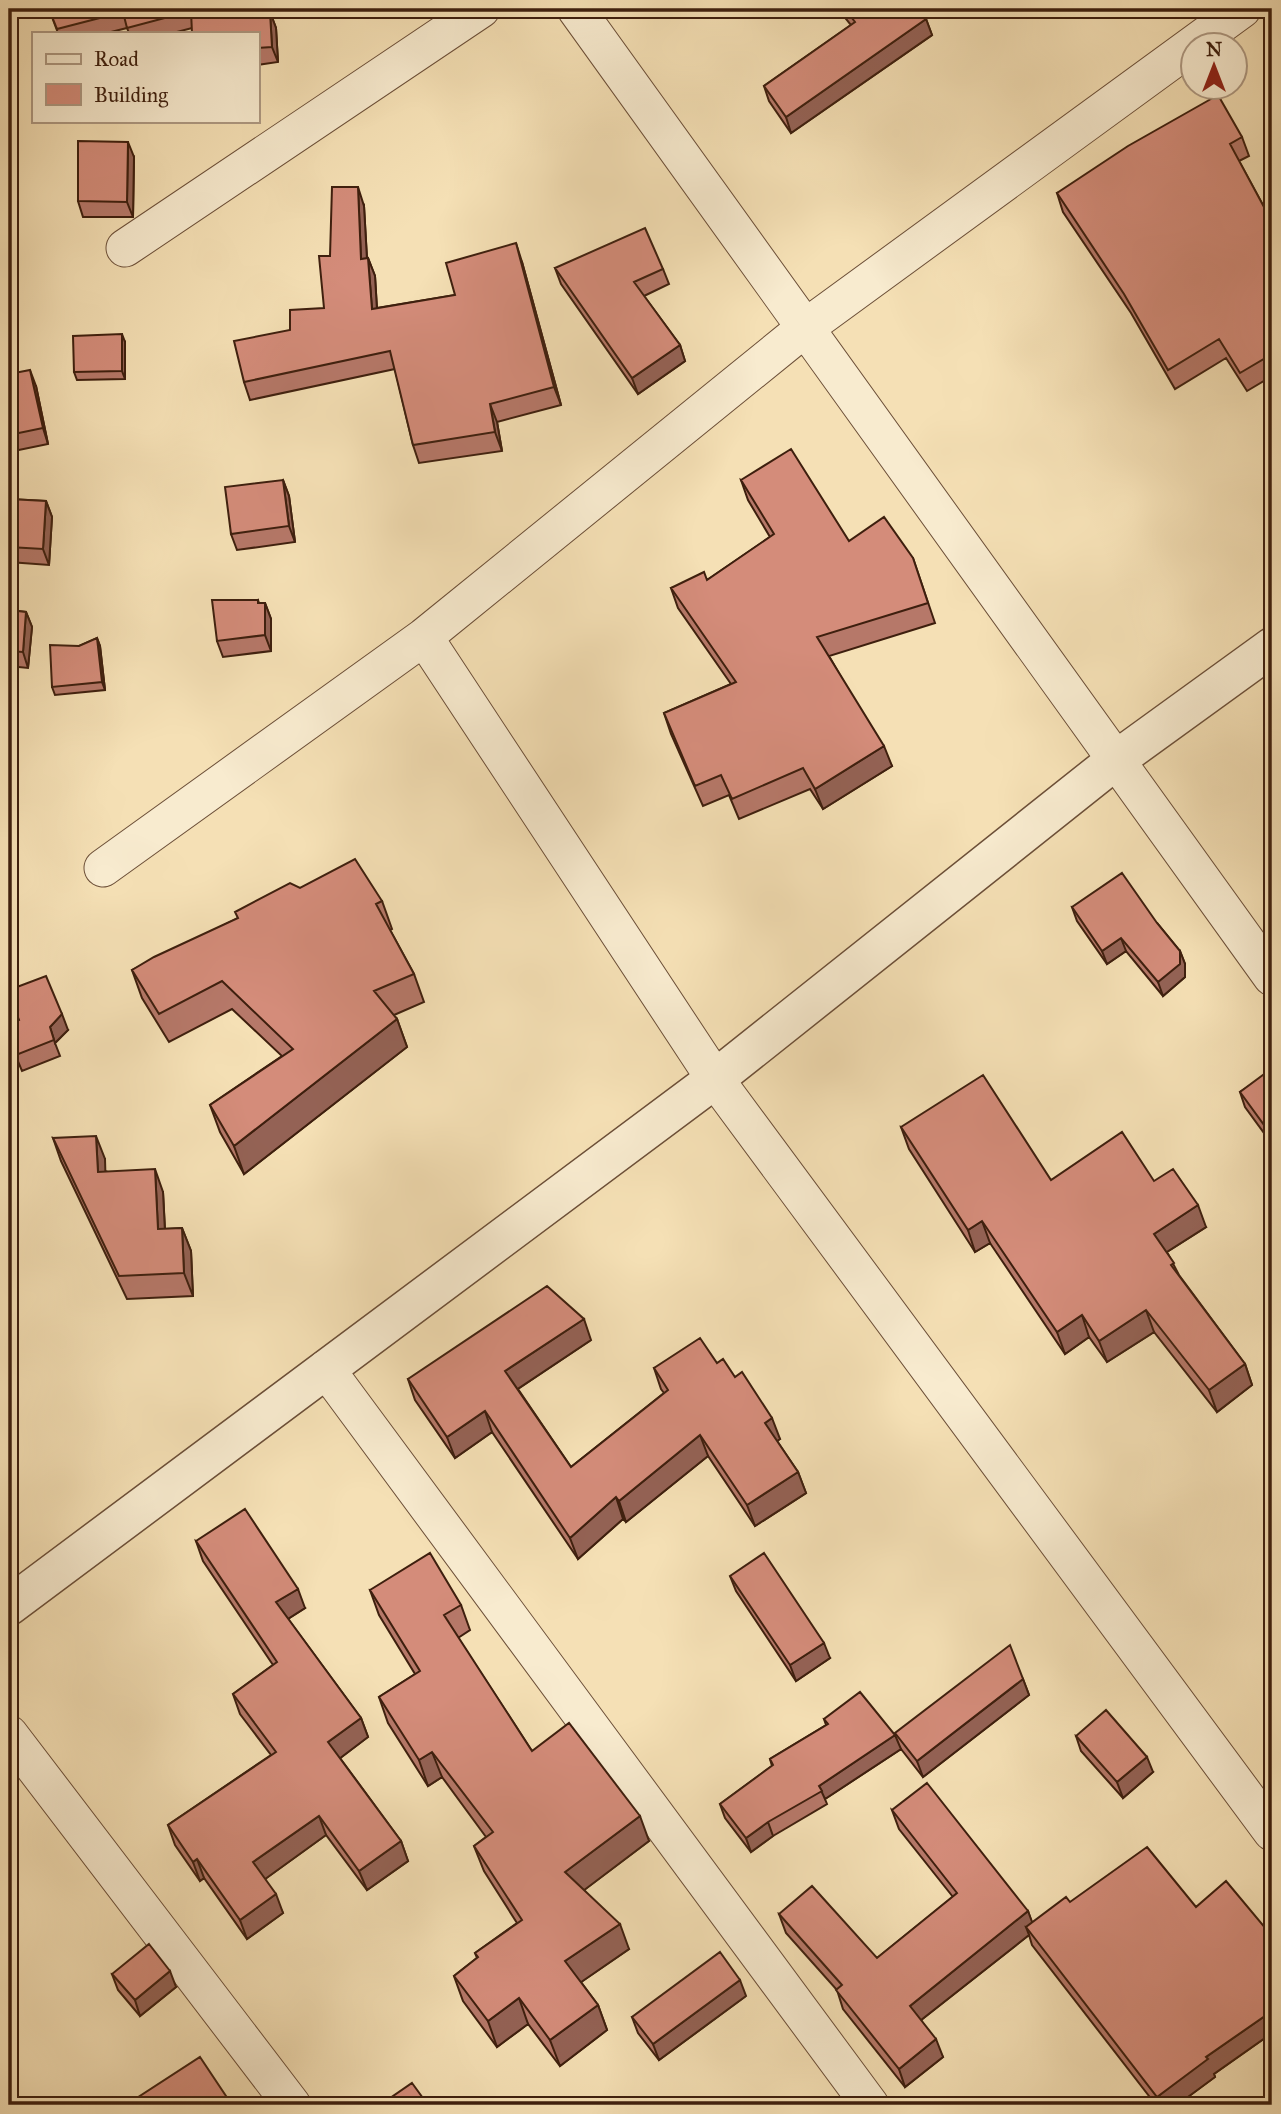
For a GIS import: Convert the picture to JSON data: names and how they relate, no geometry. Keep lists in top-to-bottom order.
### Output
{
  "legend": ["Road", "Building"],
  "north": "top"
}
